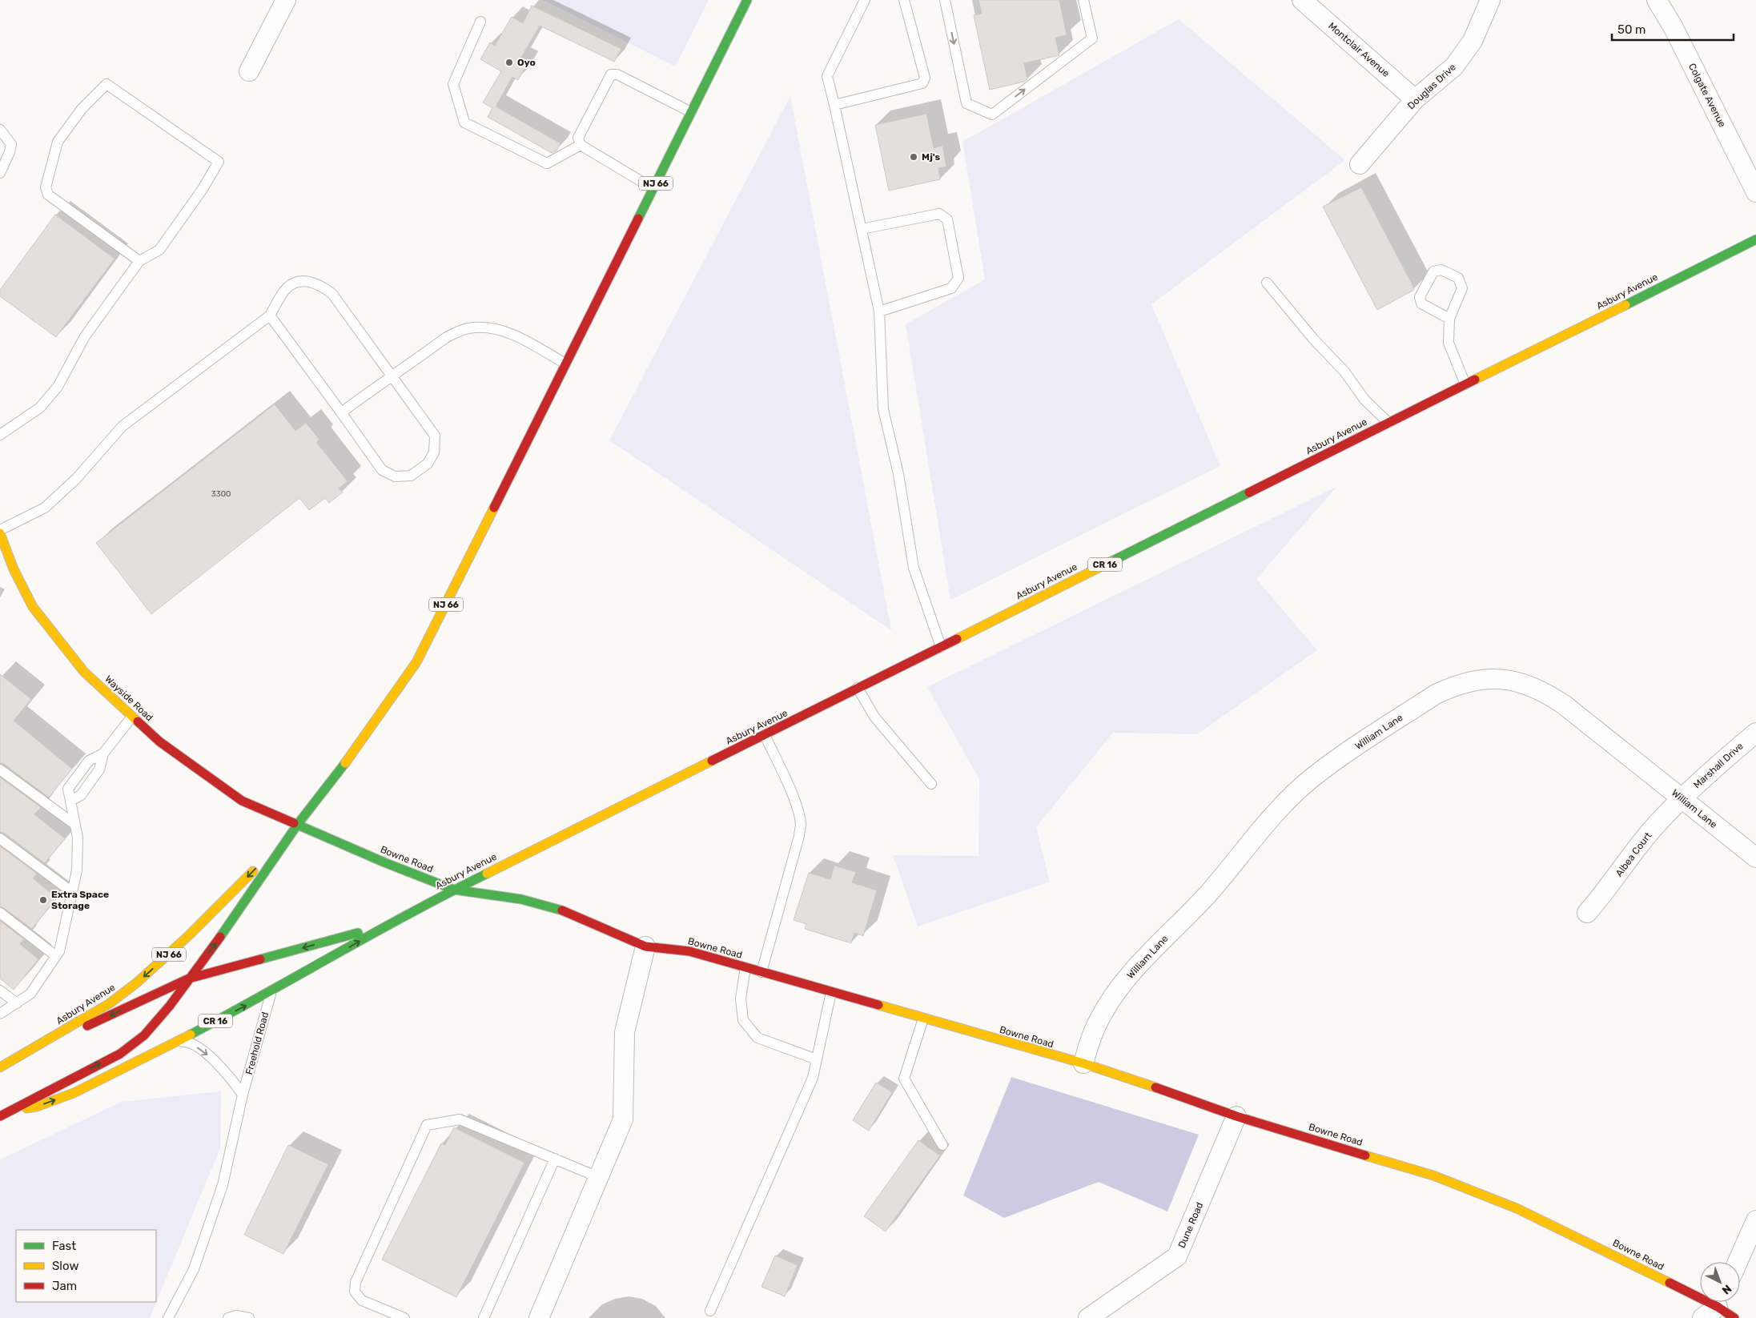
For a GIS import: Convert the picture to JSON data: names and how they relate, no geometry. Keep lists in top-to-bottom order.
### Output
{
  "streets": {
    "main road": [
      "NJ 66",
      "Asbury Avenue",
      "CR 16",
      "Wayside Road",
      "Bowne Road"
    ],
    "street": [
      "Montclair Avenue",
      "Douglas Drive",
      "Colgate Avenue",
      "William Lane",
      "Marshall Drive",
      "Albea Court",
      "Dune Road"
    ],
    "lane": ["Freehold Road"]
  },
  "crossings": [
    ["Montclair Avenue", "Douglas Drive"],
    ["NJ 66", "Asbury Avenue"],
    ["NJ 66", "Wayside Road"],
    ["NJ 66", "Bowne Road"],
    ["Asbury Avenue", "Wayside Road"],
    ["Asbury Avenue", "Bowne Road"],
    ["Asbury Avenue", "Freehold Road"],
    ["Wayside Road", "Bowne Road"],
    ["William Lane", "Marshall Drive"],
    ["William Lane", "Albea Court"],
    ["William Lane", "Bowne Road"],
    ["Marshall Drive", "Albea Court"],
    ["Bowne Road", "Dune Road"]
  ],
  "places": ["Oyo", "Mj's", "Extra Space Storage"],
  "house_numbers": ["3300"],
  "legend": ["Fast", "Slow", "Jam"],
  "scale_bar": "50 m",
  "north": "bottom right"
}
